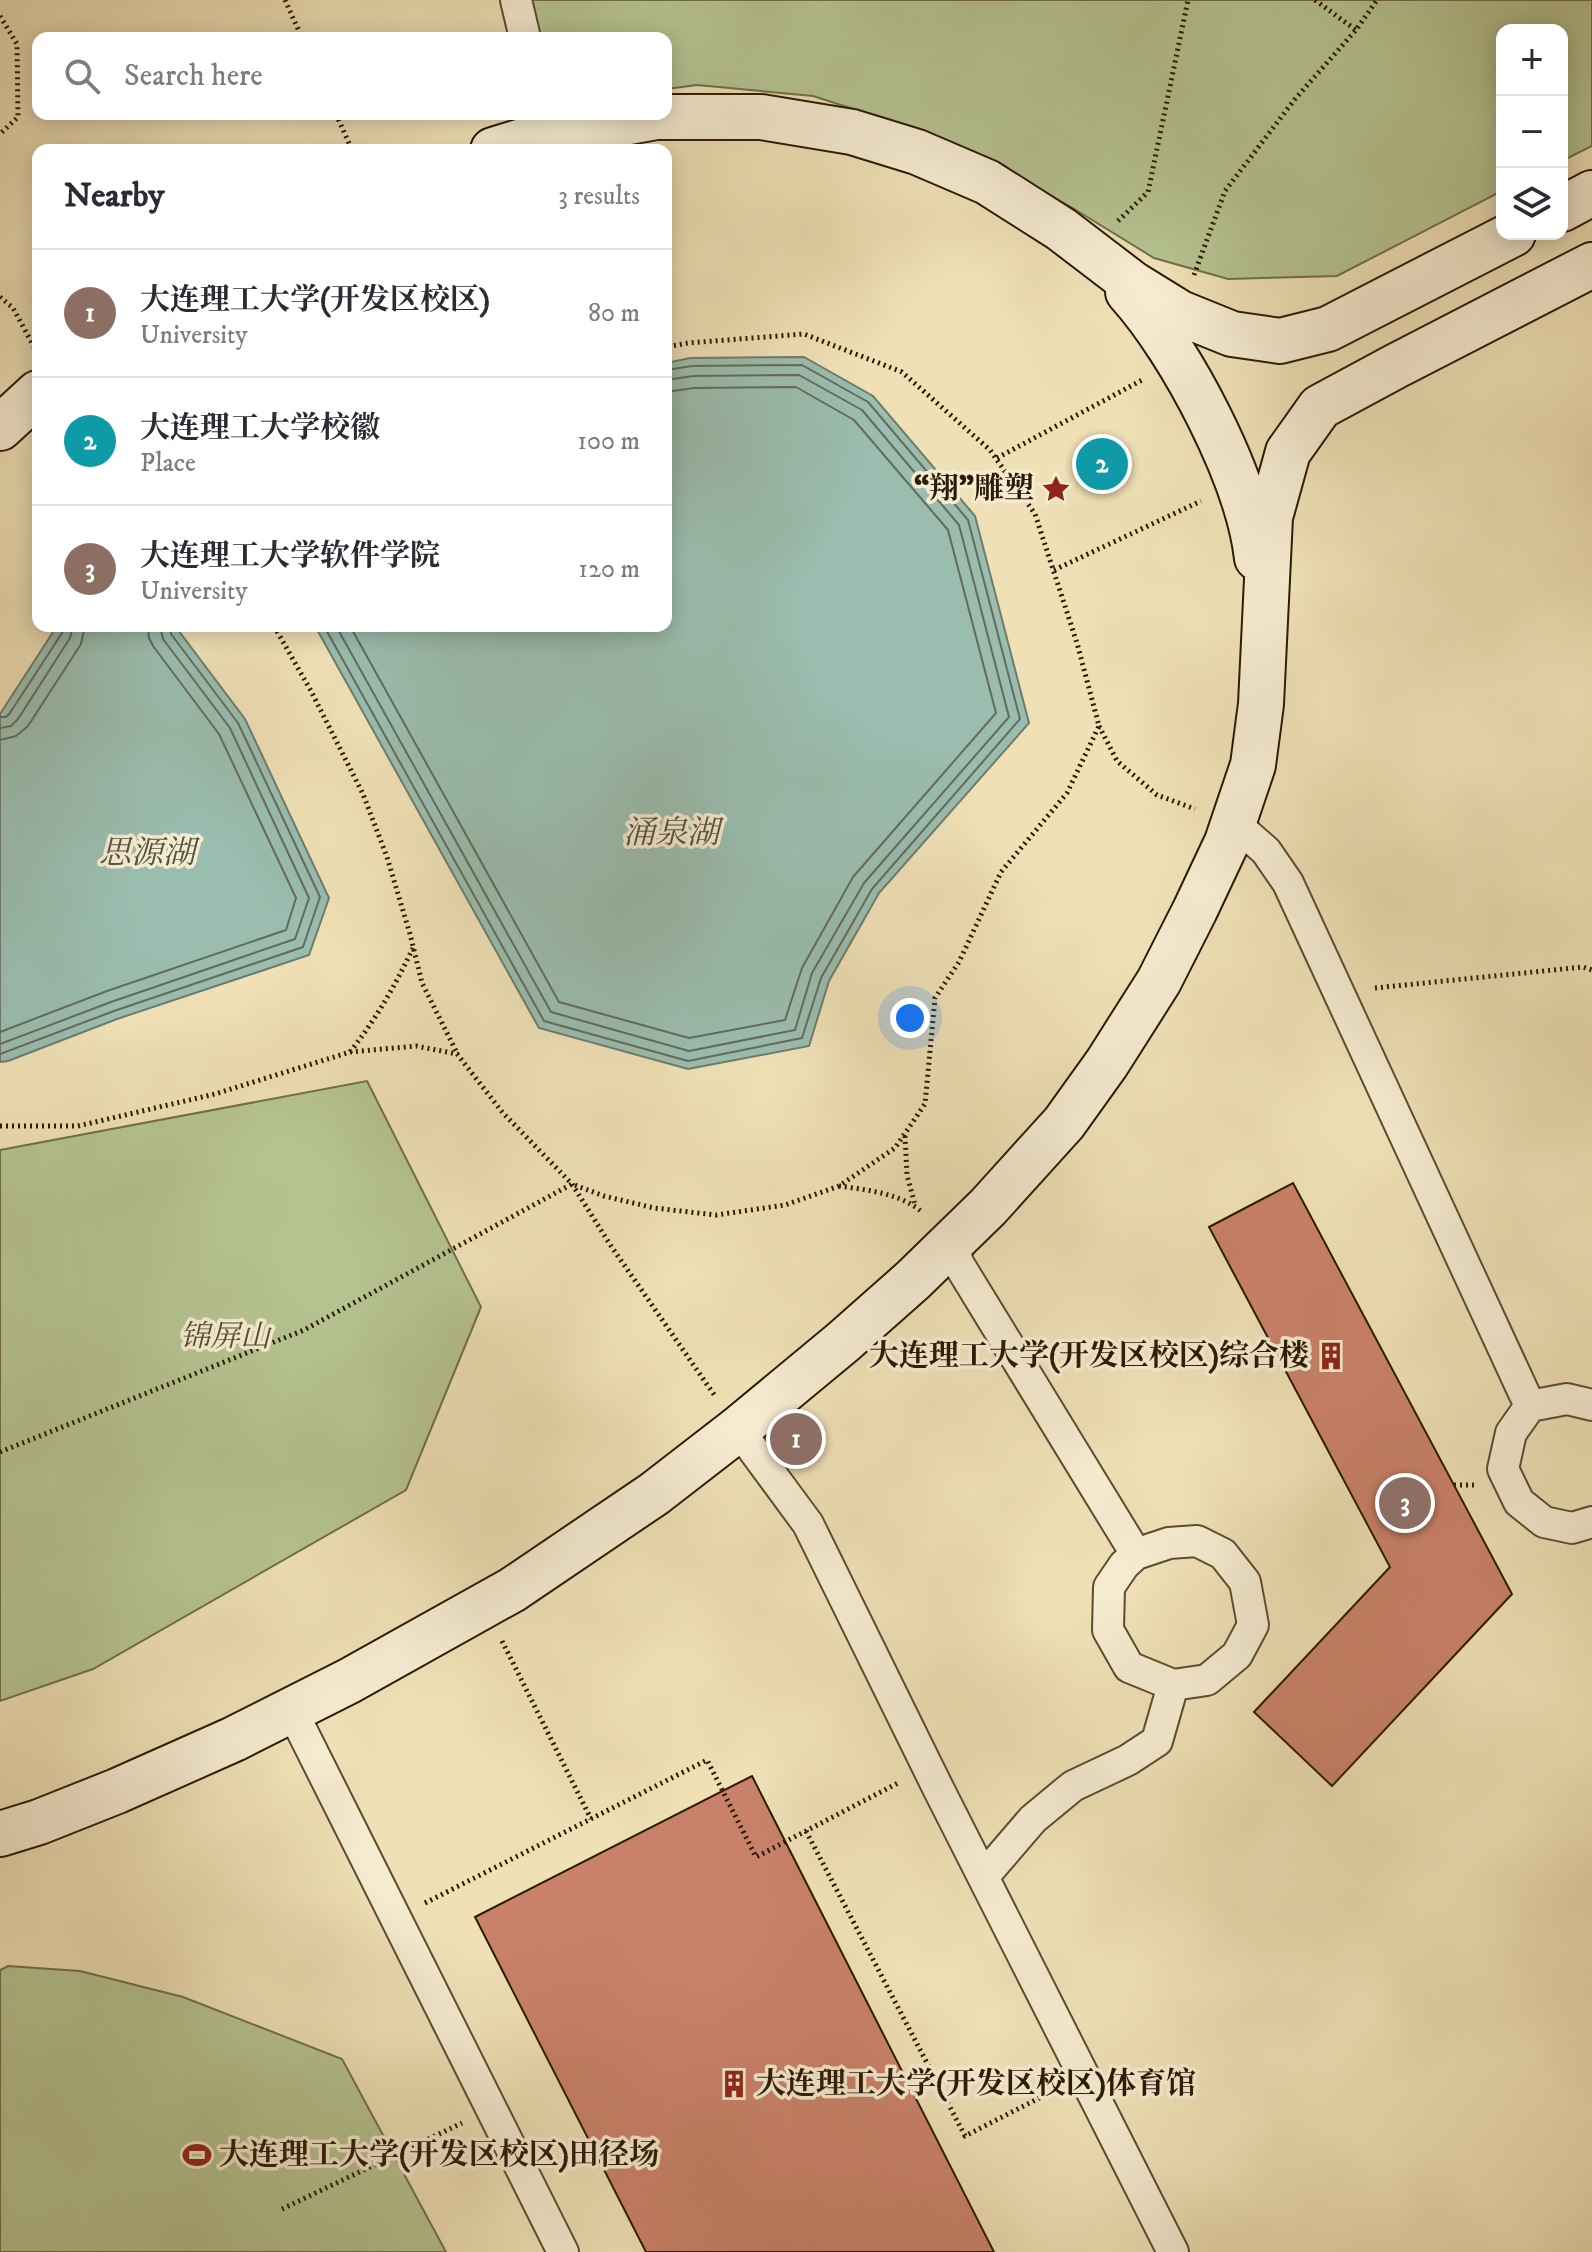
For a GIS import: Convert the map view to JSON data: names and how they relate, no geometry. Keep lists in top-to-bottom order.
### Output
{
  "water": ["涌泉湖", "思源湖"],
  "parks": ["锦屏山"],
  "places": {
    "place": ["“翔”雕塑"],
    "building": ["大连理工大学(开发区校区)综合楼", "大连理工大学(开发区校区)体育馆"],
    "sports": ["大连理工大学(开发区校区)田径场"]
  },
  "page": {
    "map_buttons": ["+", "−"],
    "search": "Search here",
    "heading": ["Nearby", "3 results"],
    "list": [
      {
        "mark": "1",
        "name": "大连理工大学(开发区校区)",
        "note": "University",
        "value": "80 m"
      },
      {
        "mark": "2",
        "name": "大连理工大学校徽",
        "note": "Place",
        "value": "100 m"
      },
      {
        "mark": "3",
        "name": "大连理工大学软件学院",
        "note": "University",
        "value": "120 m"
      }
    ],
    "pins": ["2", "1", "3"]
  }
}
